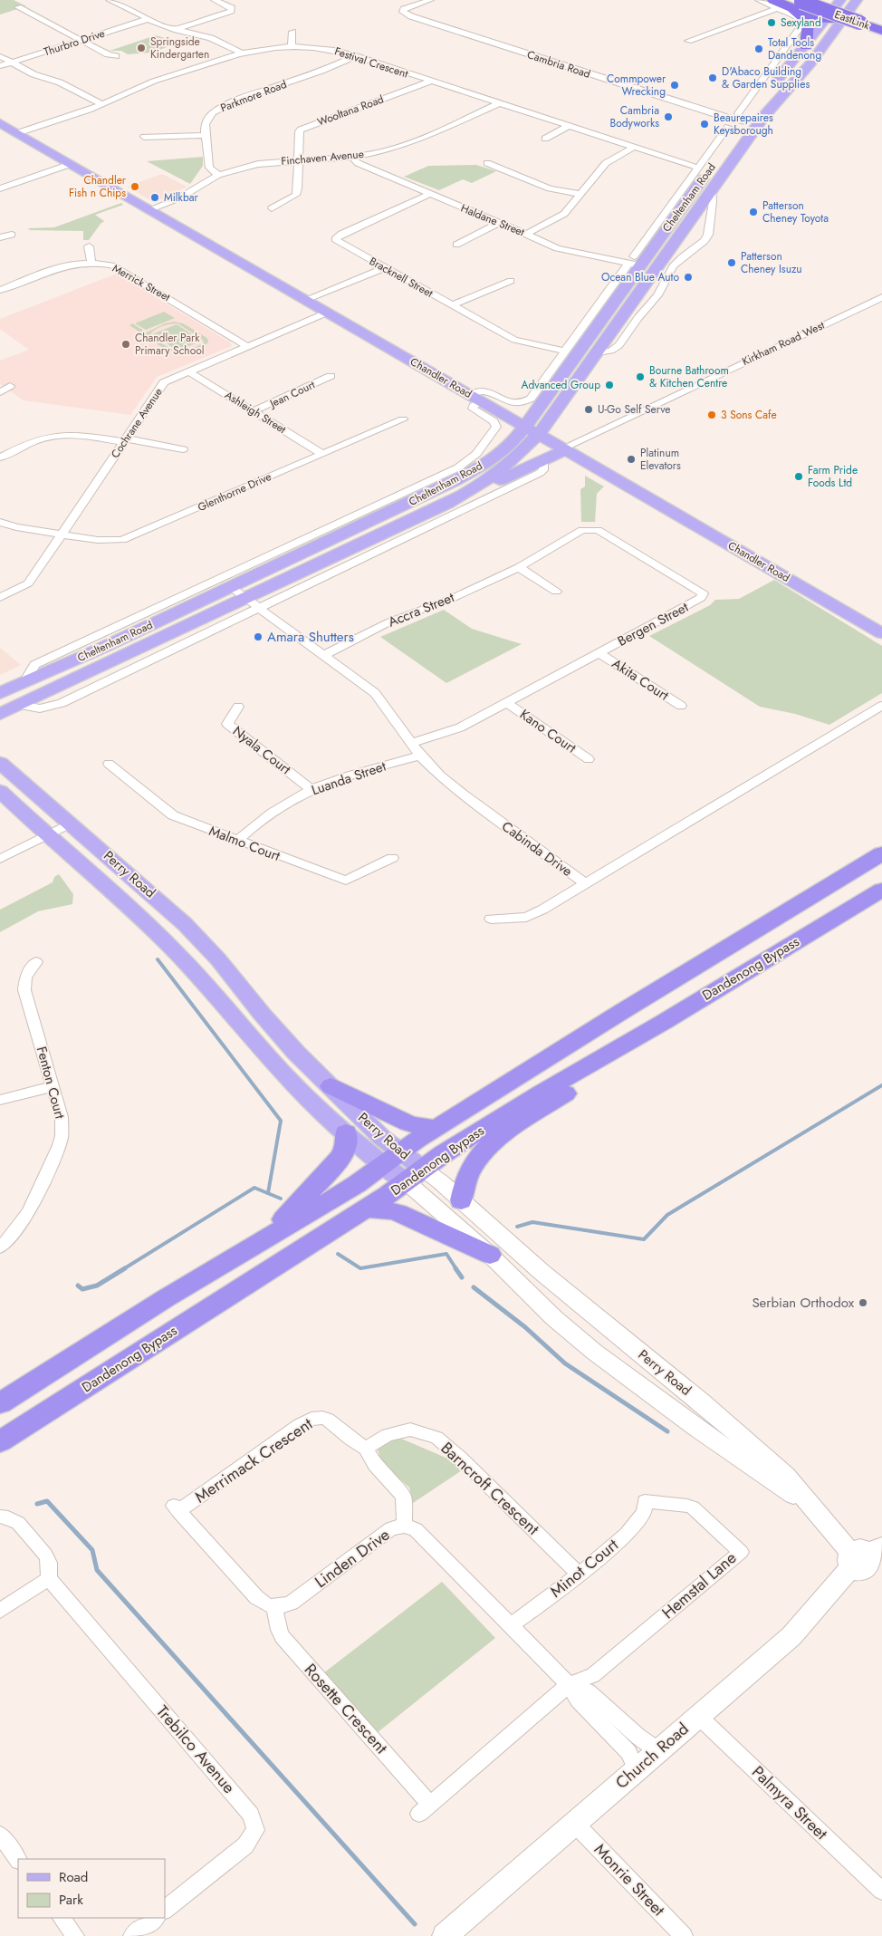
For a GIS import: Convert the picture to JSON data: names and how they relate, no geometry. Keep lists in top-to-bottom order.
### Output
{
  "streets": {
    "highway": ["EastLink", "Dandenong Bypass"],
    "main road": [
      "Cheltenham Road",
      "Chandler Road",
      "Perry Road",
      "Church Road"
    ],
    "street": [
      "Thurbro Drive",
      "Festival Crescent",
      "Cambria Road",
      "Parkmore Road",
      "Wooltana Road",
      "Finchaven Avenue",
      "Haldane Street",
      "Bracknell Street",
      "Merrick Street",
      "Kirkham Road West",
      "Jean Court",
      "Ashleigh Street",
      "Cochrane Avenue",
      "Glenthorne Drive",
      "Accra Street",
      "Bergen Street",
      "Akita Court",
      "Kano Court",
      "Nyala Court",
      "Luanda Street",
      "Malmo Court",
      "Cabinda Drive",
      "Fenton Court",
      "Merrimack Crescent",
      "Barncroft Crescent",
      "Linden Drive",
      "Minot Court",
      "Hemstal Lane",
      "Rosette Crescent",
      "Trebilco Avenue",
      "Palmyra Street",
      "Monrie Street"
    ]
  },
  "crossings": [
    ["Festival Crescent", "Parkmore Road"],
    ["Festival Crescent", "Wooltana Road"],
    ["Festival Crescent", "Finchaven Avenue"],
    ["Festival Crescent", "Cheltenham Road"],
    ["Festival Crescent", "Chandler Road"],
    ["Cambria Road", "Cheltenham Road"],
    ["Parkmore Road", "Finchaven Avenue"],
    ["Wooltana Road", "Finchaven Avenue"],
    ["Finchaven Avenue", "Haldane Street"],
    ["Cheltenham Road", "Haldane Street"],
    ["Cheltenham Road", "Bracknell Street"],
    ["Cheltenham Road", "Chandler Road"],
    ["Cheltenham Road", "Cabinda Drive"],
    ["Haldane Street", "Bracknell Street"],
    ["Merrick Street", "Cochrane Avenue"],
    ["Kirkham Road West", "Chandler Road"],
    ["Chandler Road", "Cochrane Avenue"],
    ["Jean Court", "Ashleigh Street"],
    ["Ashleigh Street", "Cochrane Avenue"],
    ["Ashleigh Street", "Glenthorne Drive"],
    ["Cochrane Avenue", "Glenthorne Drive"],
    ["Accra Street", "Bergen Street"],
    ["Accra Street", "Cabinda Drive"],
    ["Bergen Street", "Akita Court"],
    ["Bergen Street", "Kano Court"],
    ["Bergen Street", "Cabinda Drive"],
    ["Nyala Court", "Luanda Street"],
    ["Luanda Street", "Malmo Court"],
    ["Luanda Street", "Cabinda Drive"],
    ["Perry Road", "Dandenong Bypass"],
    ["Perry Road", "Church Road"],
    ["Merrimack Crescent", "Barncroft Crescent"],
    ["Merrimack Crescent", "Linden Drive"],
    ["Merrimack Crescent", "Rosette Crescent"],
    ["Barncroft Crescent", "Minot Court"],
    ["Linden Drive", "Minot Court"],
    ["Linden Drive", "Hemstal Lane"],
    ["Linden Drive", "Rosette Crescent"],
    ["Linden Drive", "Church Road"],
    ["Minot Court", "Hemstal Lane"],
    ["Hemstal Lane", "Rosette Crescent"],
    ["Church Road", "Palmyra Street"],
    ["Church Road", "Monrie Street"]
  ],
  "places": [
    "Sexyland",
    "Springside Kindergarten",
    "Total Tools Dandenong",
    "D'Abaco Building & Garden Supplies",
    "Commpower Wrecking",
    "Cambria Bodyworks",
    "Beaurepaires Keysborough",
    "Chandler Fish n Chips",
    "Milkbar",
    "Patterson Cheney Toyota",
    "Patterson Cheney Isuzu",
    "Ocean Blue Auto",
    "Chandler Park Primary School",
    "Bourne Bathroom & Kitchen Centre",
    "Advanced Group",
    "U-Go Self Serve",
    "3 Sons Cafe",
    "Platinum Elevators",
    "Farm Pride Foods Ltd",
    "Amara Shutters",
    "Serbian Orthodox"
  ],
  "legend": ["Road", "Park"]
}
